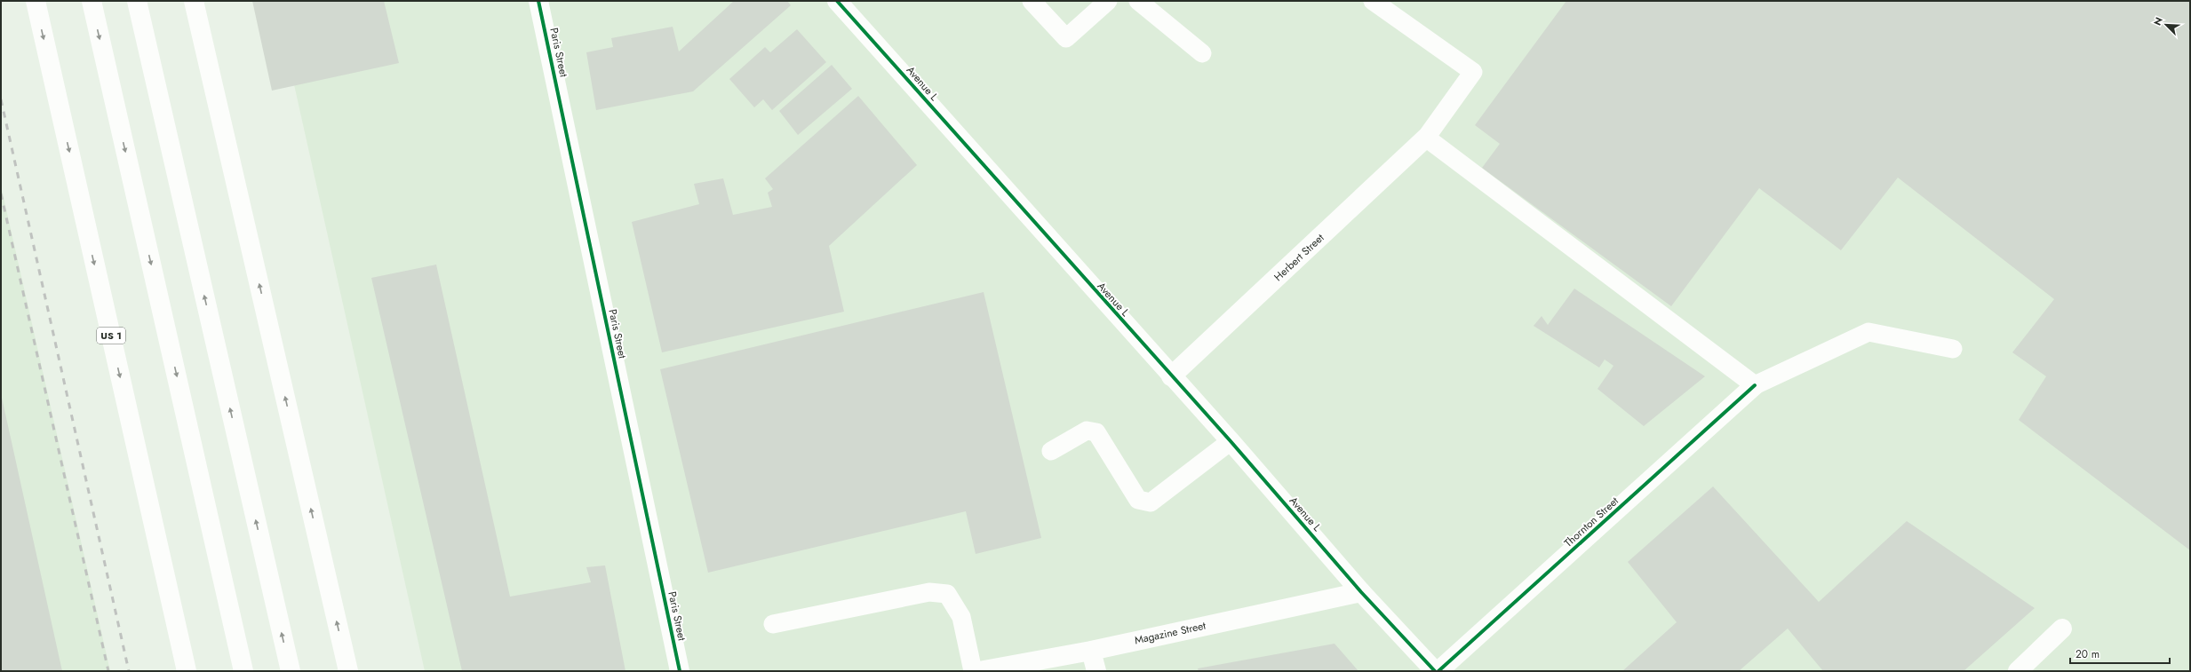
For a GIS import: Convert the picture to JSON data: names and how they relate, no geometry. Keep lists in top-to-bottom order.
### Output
{
  "streets": {
    "main road": [
      "Paris Street",
      "Avenue L",
      "Herbert Street",
      "US 1",
      "Thornton Street",
      "Magazine Street"
    ]
  },
  "crossings": [
    ["Avenue L", "Herbert Street"],
    ["Avenue L", "Magazine Street"]
  ],
  "scale_bar": "20 m",
  "north": "top left"
}
